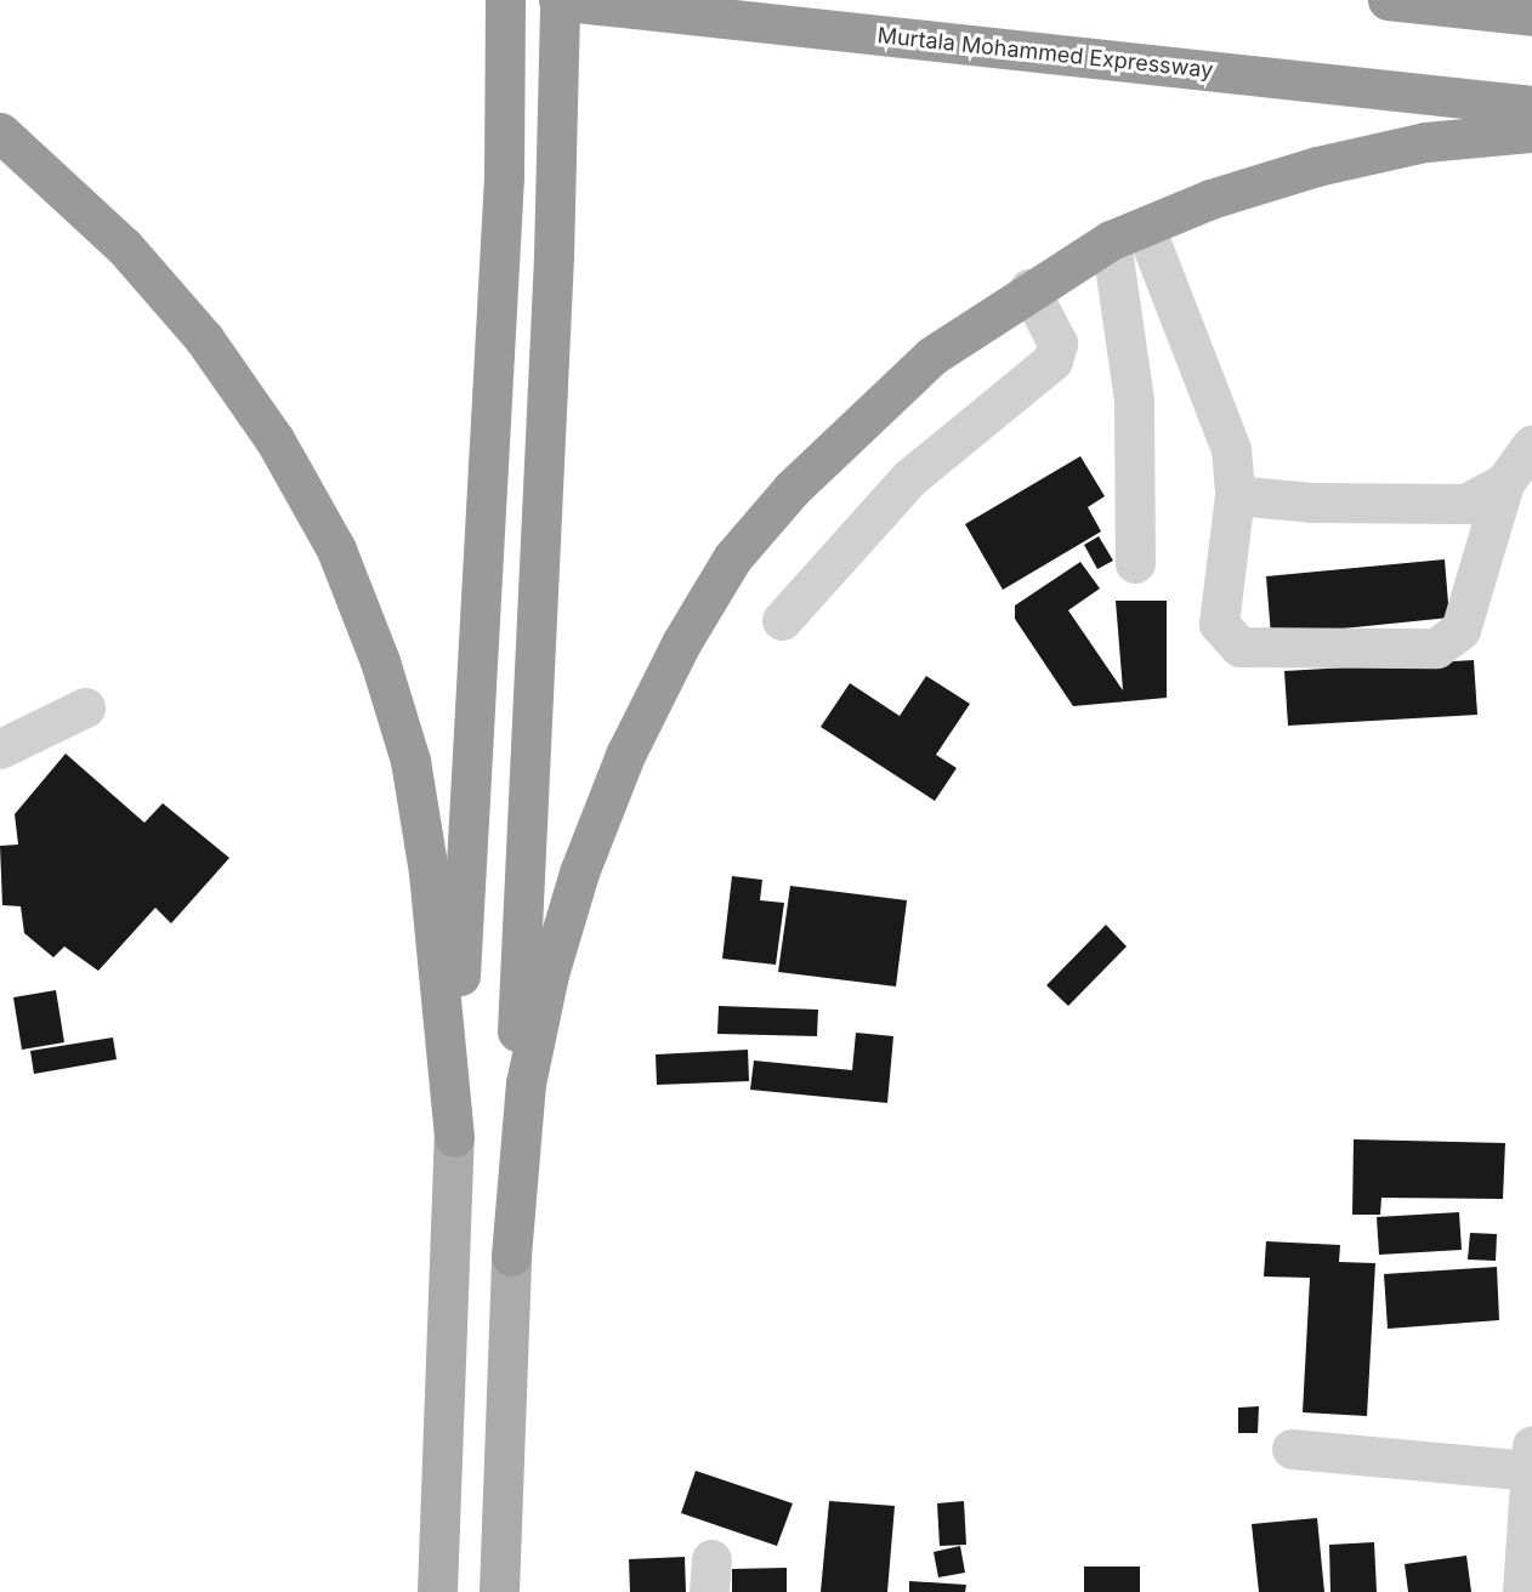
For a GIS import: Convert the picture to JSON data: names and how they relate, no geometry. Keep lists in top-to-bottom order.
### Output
{
  "streets": {
    "highway": ["Murtala Mohammed Expressway"]
  }
}
